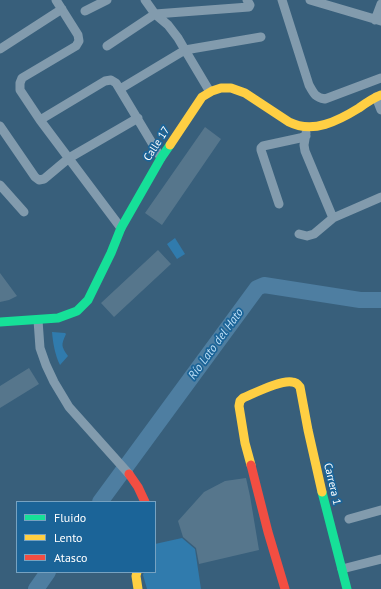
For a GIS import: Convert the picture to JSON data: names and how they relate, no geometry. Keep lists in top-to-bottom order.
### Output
{
  "streets": {
    "street": ["Calle 17", "Carrera 1"]
  },
  "water": ["Río Lato del Hato"],
  "legend": ["Fluido", "Lento", "Atasco"]
}
